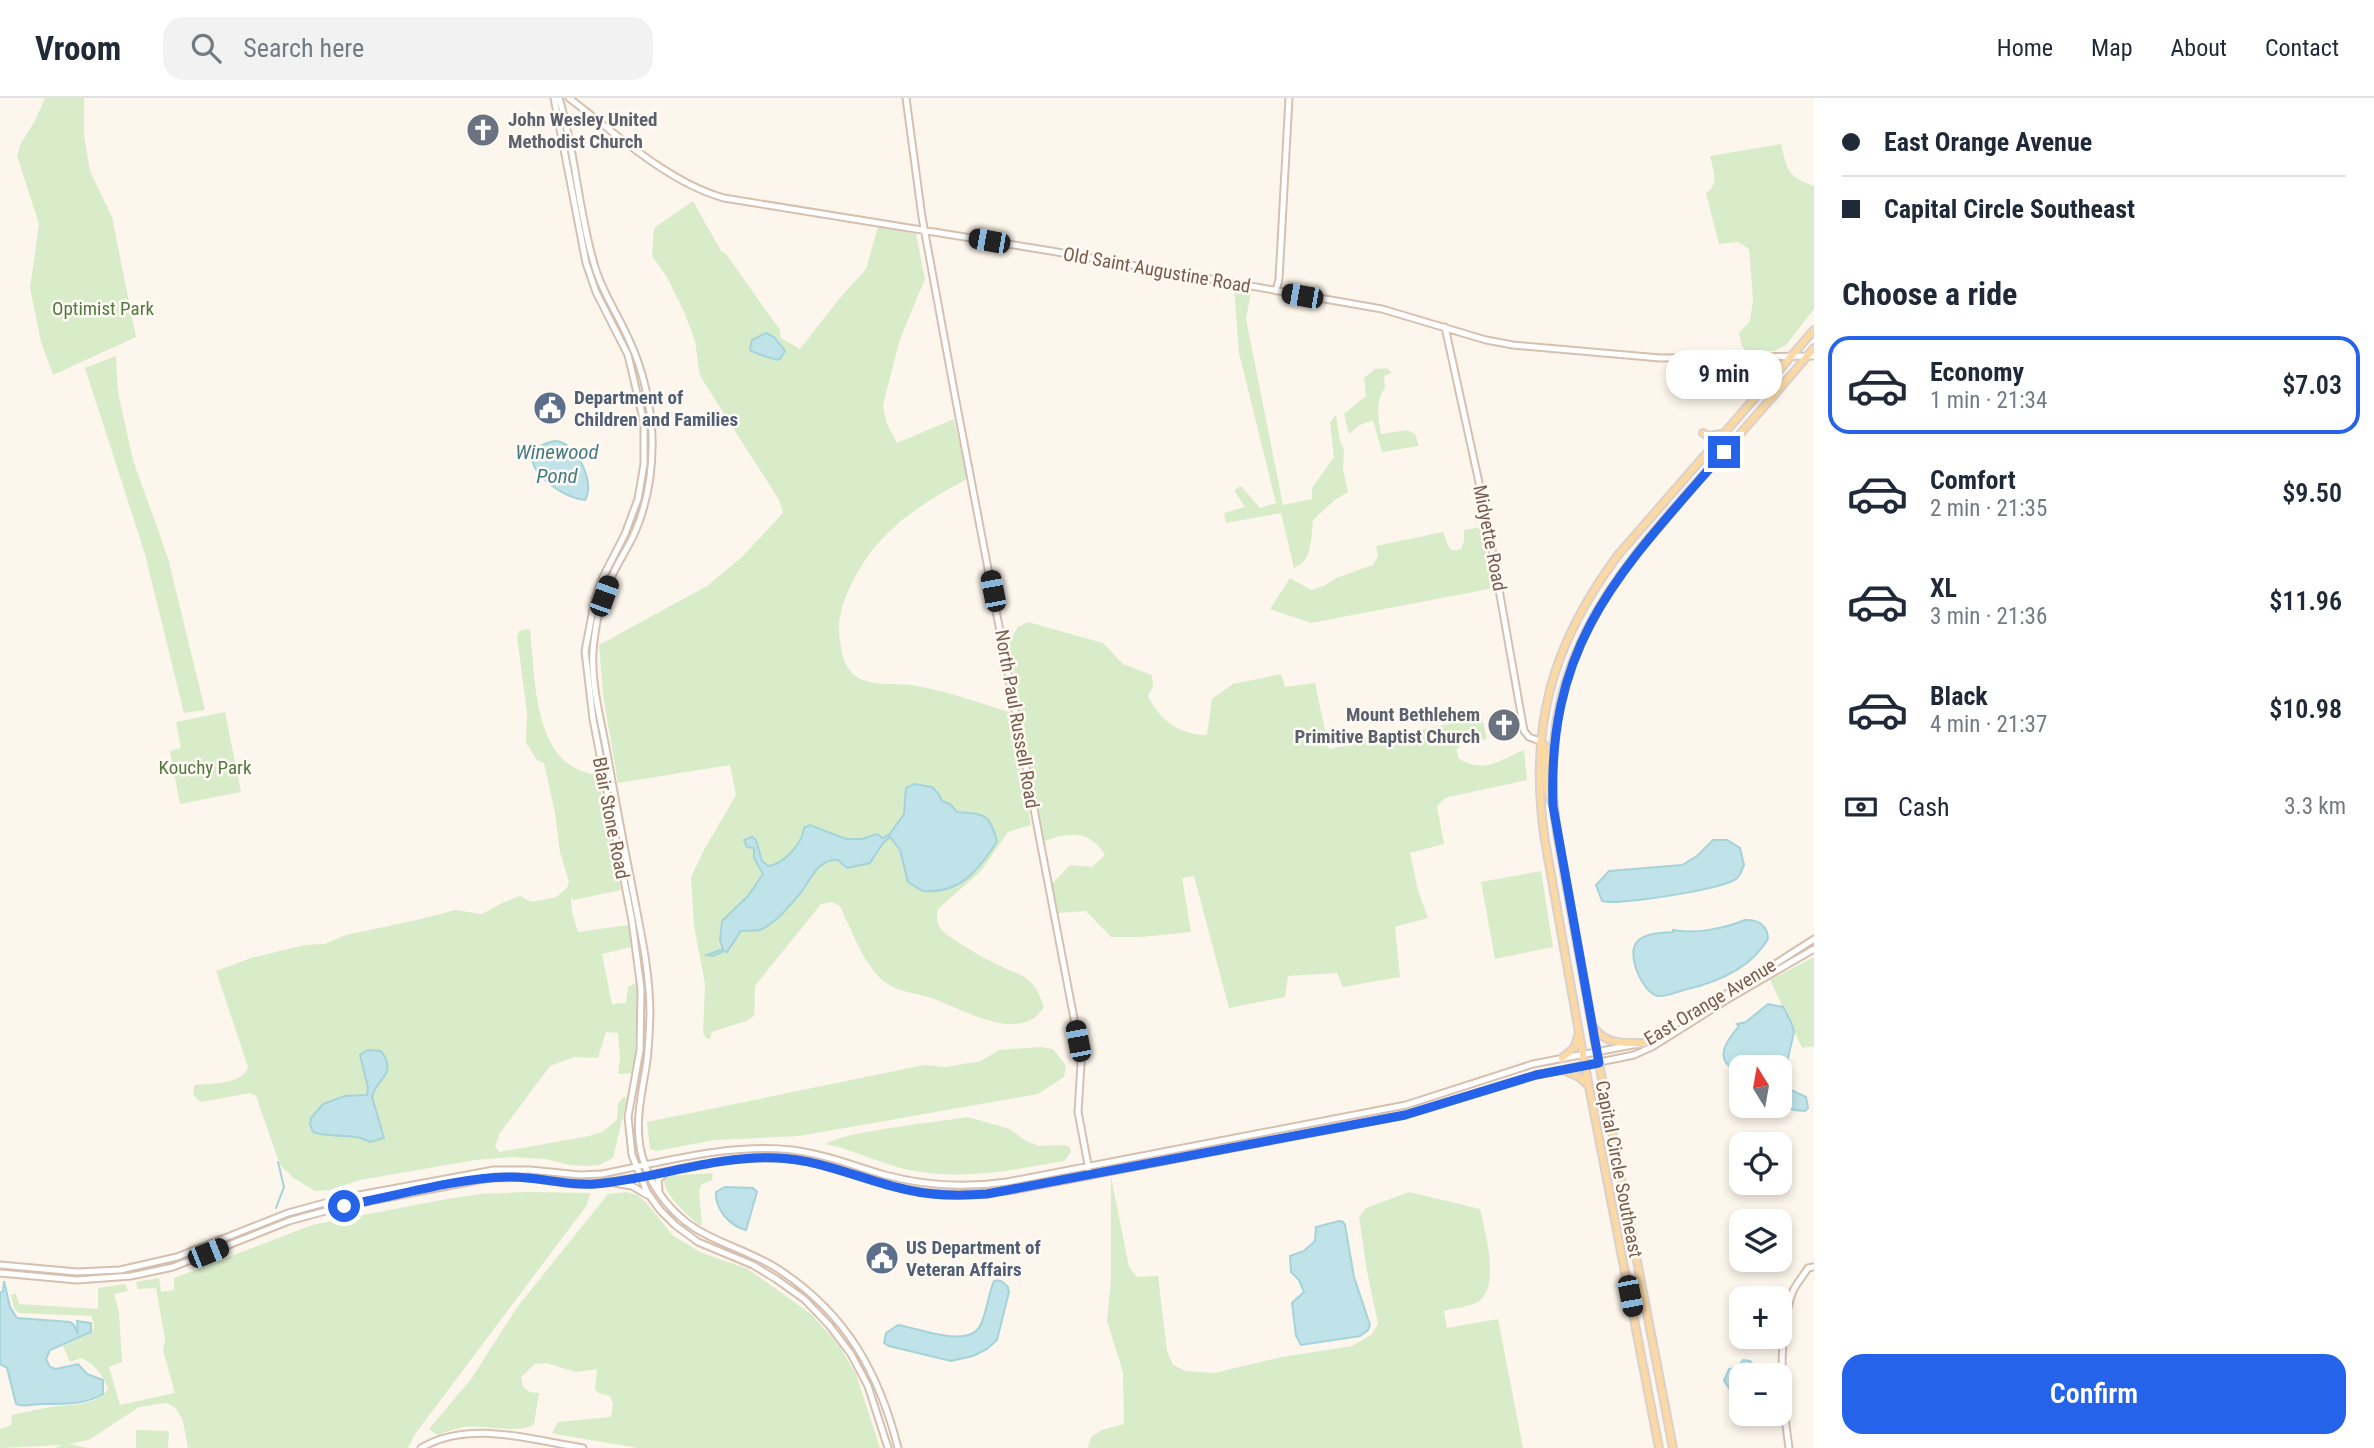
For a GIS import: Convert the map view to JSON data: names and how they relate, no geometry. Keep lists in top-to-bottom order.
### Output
{
  "streets": {
    "main road": ["Capital Circle Southeast"],
    "street": [
      "Old Saint Augustine Road",
      "Midyette Road",
      "North Paul Russell Road",
      "Blair Stone Road",
      "East Orange Avenue"
    ]
  },
  "crossings": [
    ["Old Saint Augustine Road", "Midyette Road"],
    ["Old Saint Augustine Road", "North Paul Russell Road"],
    ["Old Saint Augustine Road", "Capital Circle Southeast"],
    ["Midyette Road", "Capital Circle Southeast"],
    ["North Paul Russell Road", "East Orange Avenue"],
    ["Blair Stone Road", "East Orange Avenue"],
    ["East Orange Avenue", "Capital Circle Southeast"]
  ],
  "water": ["Winewood Pond"],
  "parks": ["Optimist Park", "Kouchy Park"],
  "places": {
    "church": ["John Wesley United Methodist Church", "Mount Bethlehem Primitive Baptist Church"],
    "public building": ["Department of Children and Families", "US Department of Veteran Affairs"]
  },
  "north": "top",
  "page": {
    "header": "Vroom",
    "search": "Search here",
    "nav": [
      "Home",
      "Map",
      "About",
      "Contact"
    ],
    "banner": ["East Orange Avenue", "Capital Circle Southeast"],
    "heading": "Choose a ride",
    "list": [
      {
        "name": "Economy",
        "note": "1 min · 21:34",
        "value": "$7.03"
      },
      {
        "name": "Comfort",
        "note": "2 min · 21:35",
        "value": "$9.50"
      },
      {
        "name": "XL",
        "note": "3 min · 21:36",
        "value": "$11.96"
      },
      {
        "name": "Black",
        "note": "4 min · 21:37",
        "value": "$10.98"
      }
    ],
    "bubble": "9 min",
    "pay": ["Cash", "3.3 km"],
    "map_buttons": ["+", "−"],
    "buttons": "Confirm"
  }
}
